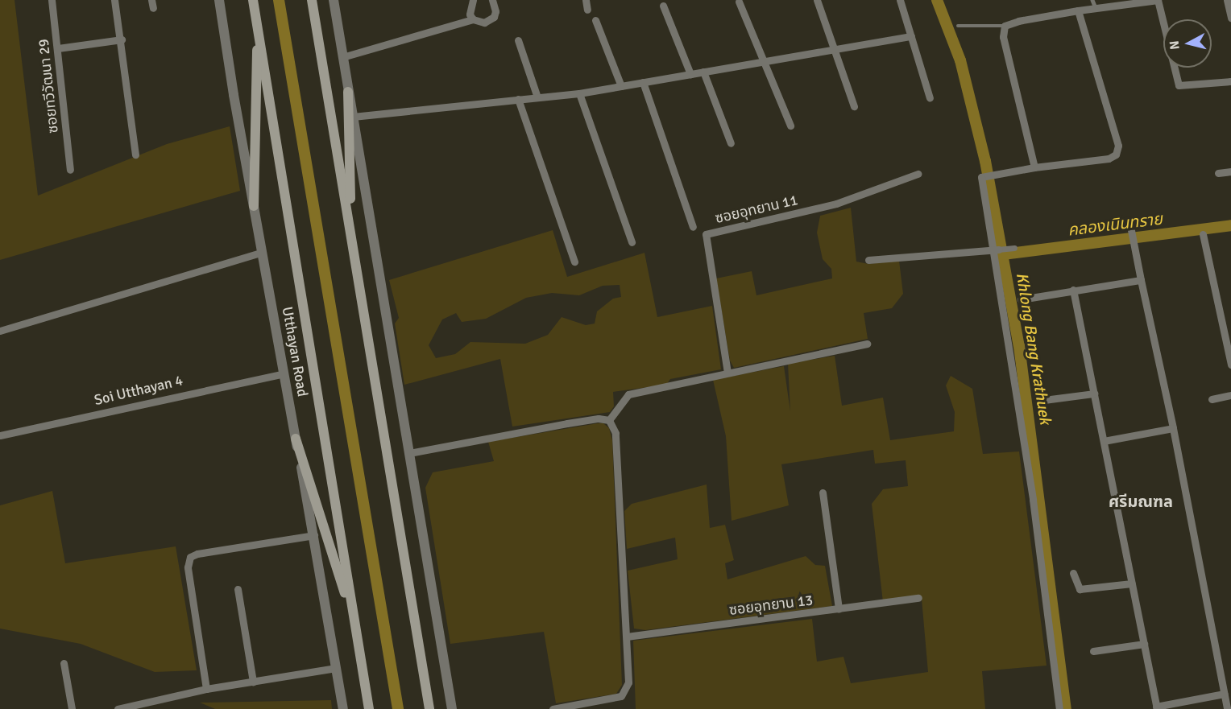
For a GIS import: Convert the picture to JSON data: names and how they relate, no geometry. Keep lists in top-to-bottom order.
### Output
{
  "streets": {
    "main road": ["Utthayan Road"],
    "street": [
      "ซอยทวีวัฒนา 29",
      "ซอยอุทยาน 11",
      "Soi Utthayan 4",
      "ซอยอุทยาน 13"
    ]
  },
  "crossings": [
    ["Utthayan Road", "Soi Utthayan 4"]
  ],
  "districts": ["ศรีมณฑล"],
  "water": ["คลองเนินทราย", "Khlong Bang Krathuek"],
  "north": "left"
}
